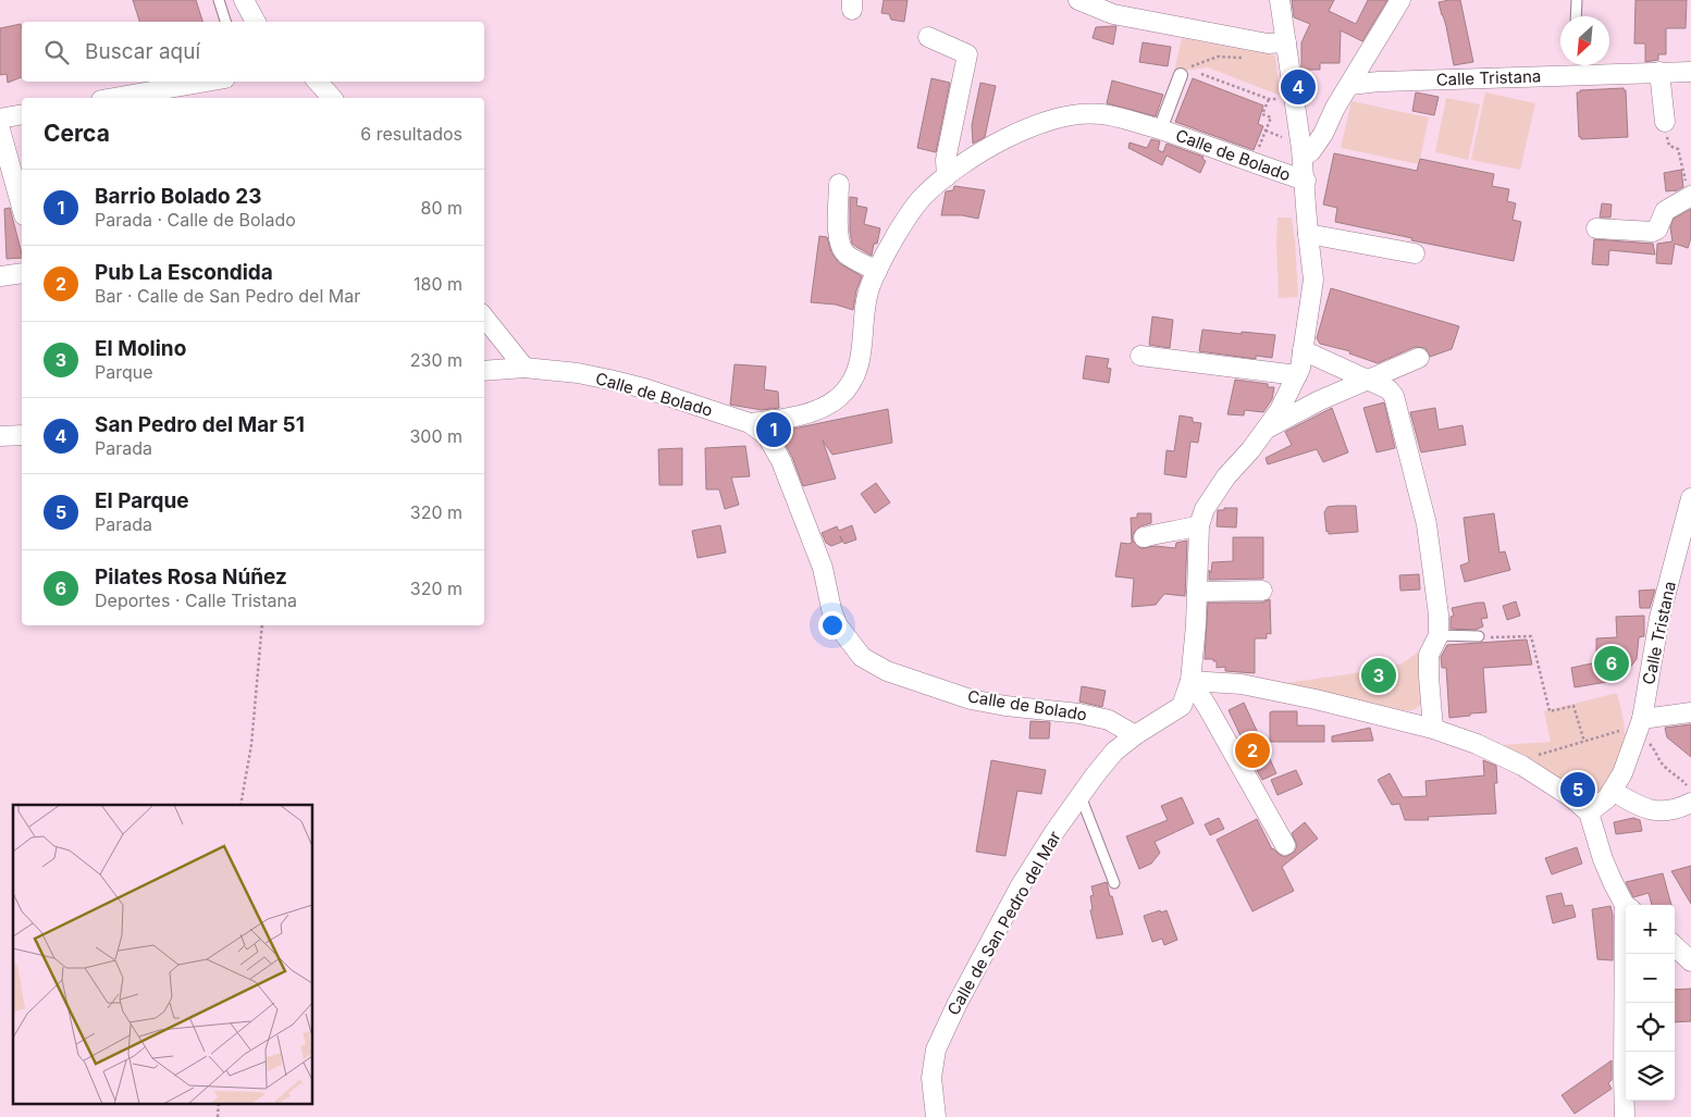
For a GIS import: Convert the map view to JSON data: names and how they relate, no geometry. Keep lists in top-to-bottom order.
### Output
{
  "streets": {
    "street": ["Calle Tristana", "Calle de Bolado", "Calle de San Pedro del Mar"]
  },
  "crossings": [
    ["Calle de Bolado", "Calle de San Pedro del Mar"]
  ],
  "north": "bottom left",
  "page": {
    "search": "Buscar aquí",
    "pins": [
      "4",
      "1",
      "6",
      "3",
      "2",
      "5"
    ],
    "heading": ["Cerca", "6 resultados"],
    "list": [
      {
        "mark": "1",
        "name": "Barrio Bolado 23",
        "note": "Parada · Calle de Bolado",
        "value": "80 m"
      },
      {
        "mark": "2",
        "name": "Pub La Escondida",
        "note": "Bar · Calle de San Pedro del Mar",
        "value": "180 m"
      },
      {
        "mark": "3",
        "name": "El Molino",
        "note": "Parque",
        "value": "230 m"
      },
      {
        "mark": "4",
        "name": "San Pedro del Mar 51",
        "note": "Parada",
        "value": "300 m"
      },
      {
        "mark": "5",
        "name": "El Parque",
        "note": "Parada",
        "value": "320 m"
      },
      {
        "mark": "6",
        "name": "Pilates Rosa Núñez",
        "note": "Deportes · Calle Tristana",
        "value": "320 m"
      }
    ],
    "map_buttons": ["+", "−"]
  }
}
